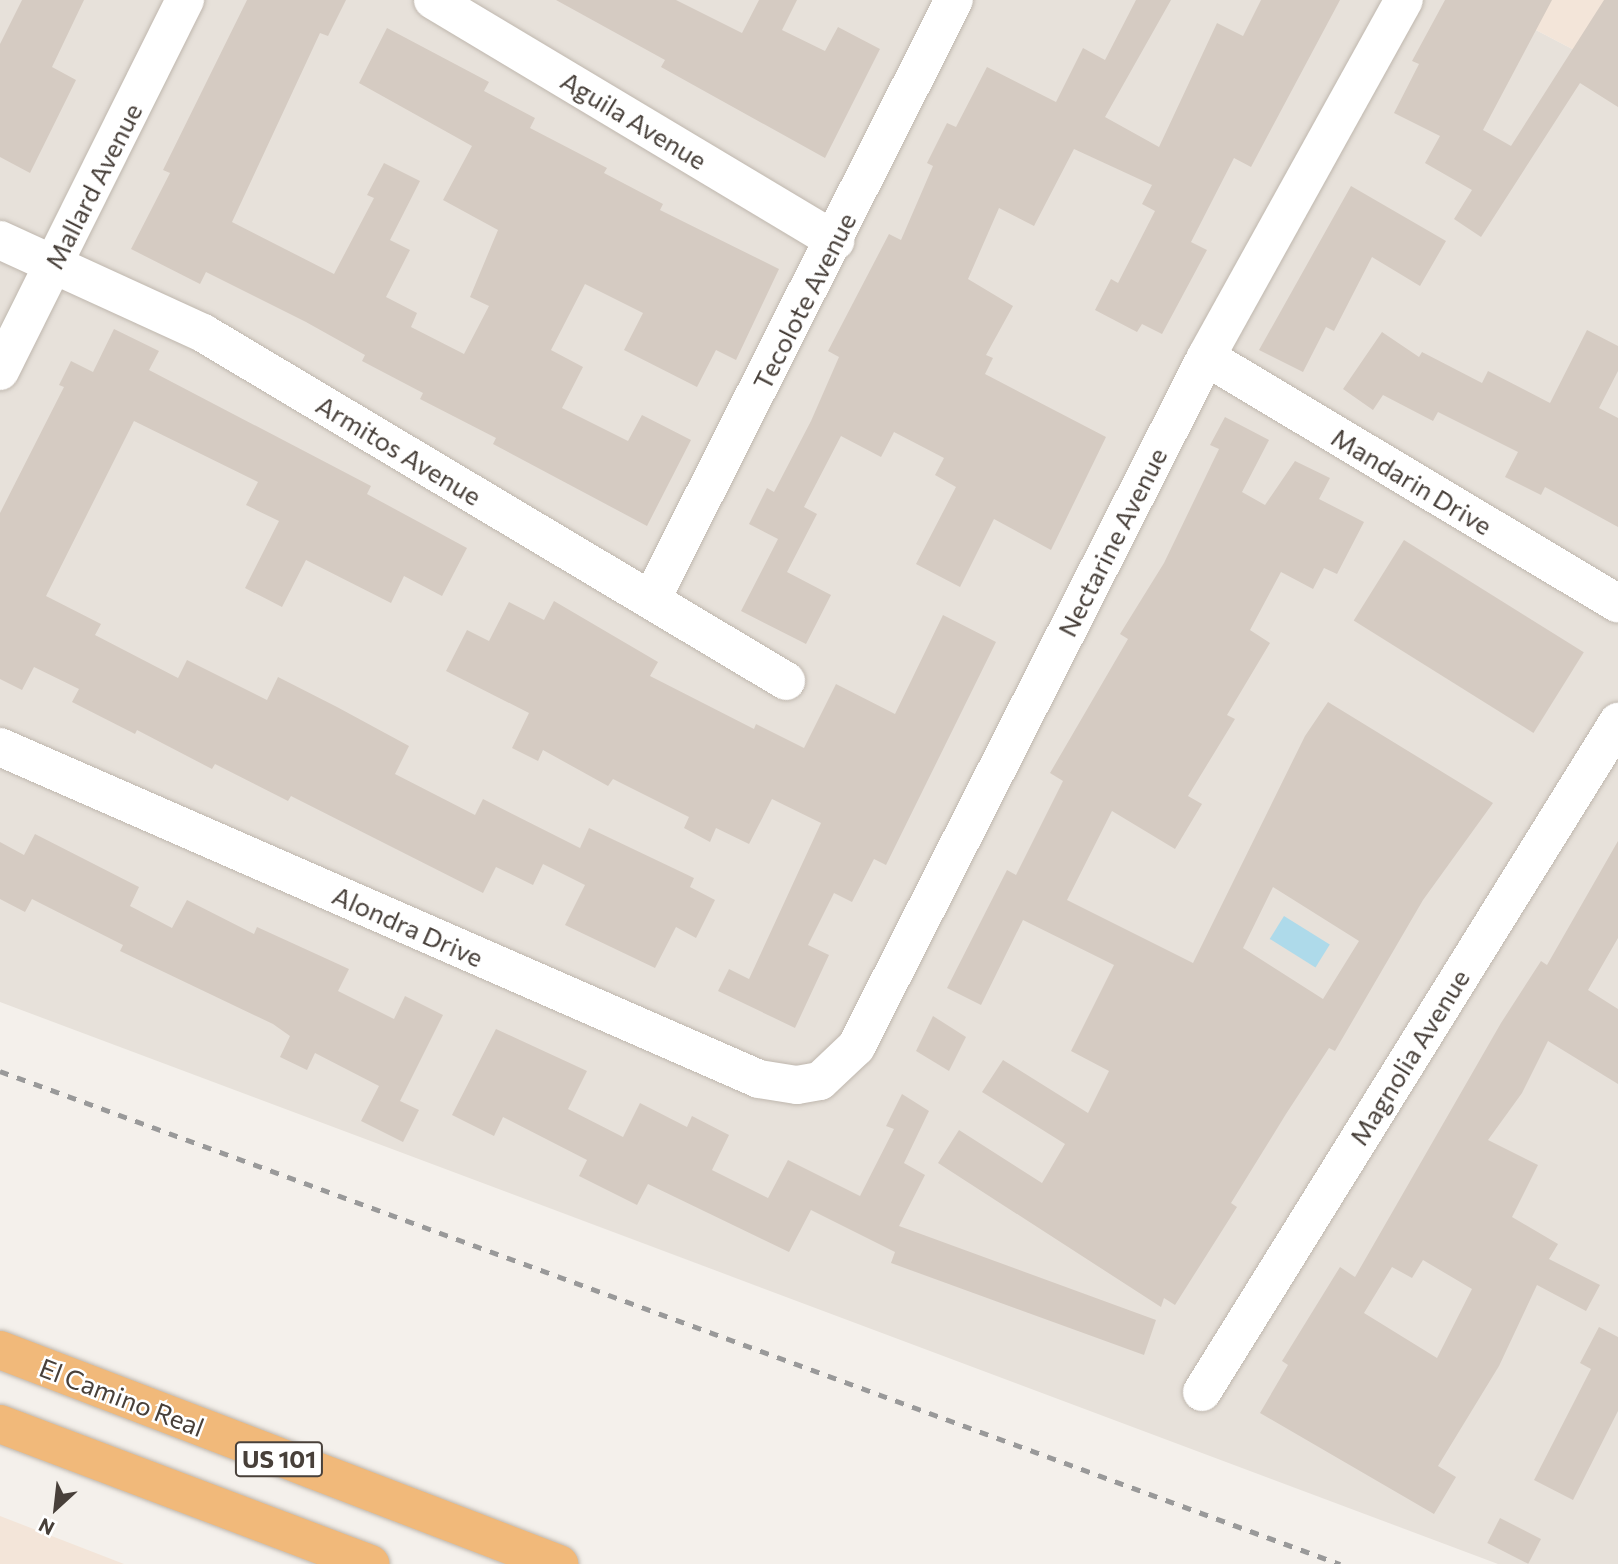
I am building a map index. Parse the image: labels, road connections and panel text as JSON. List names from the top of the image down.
{
  "streets": {
    "highway": ["El Camino Real", "US 101"],
    "street": [
      "Aguila Avenue",
      "Mallard Avenue",
      "Tecolote Avenue",
      "Armitos Avenue",
      "Mandarin Drive",
      "Nectarine Avenue",
      "Alondra Drive",
      "Magnolia Avenue"
    ]
  },
  "crossings": [
    ["Aguila Avenue", "Tecolote Avenue"],
    ["Mallard Avenue", "Armitos Avenue"],
    ["Tecolote Avenue", "Armitos Avenue"],
    ["Mandarin Drive", "Nectarine Avenue"],
    ["Nectarine Avenue", "Alondra Drive"]
  ],
  "north": "bottom left"
}
